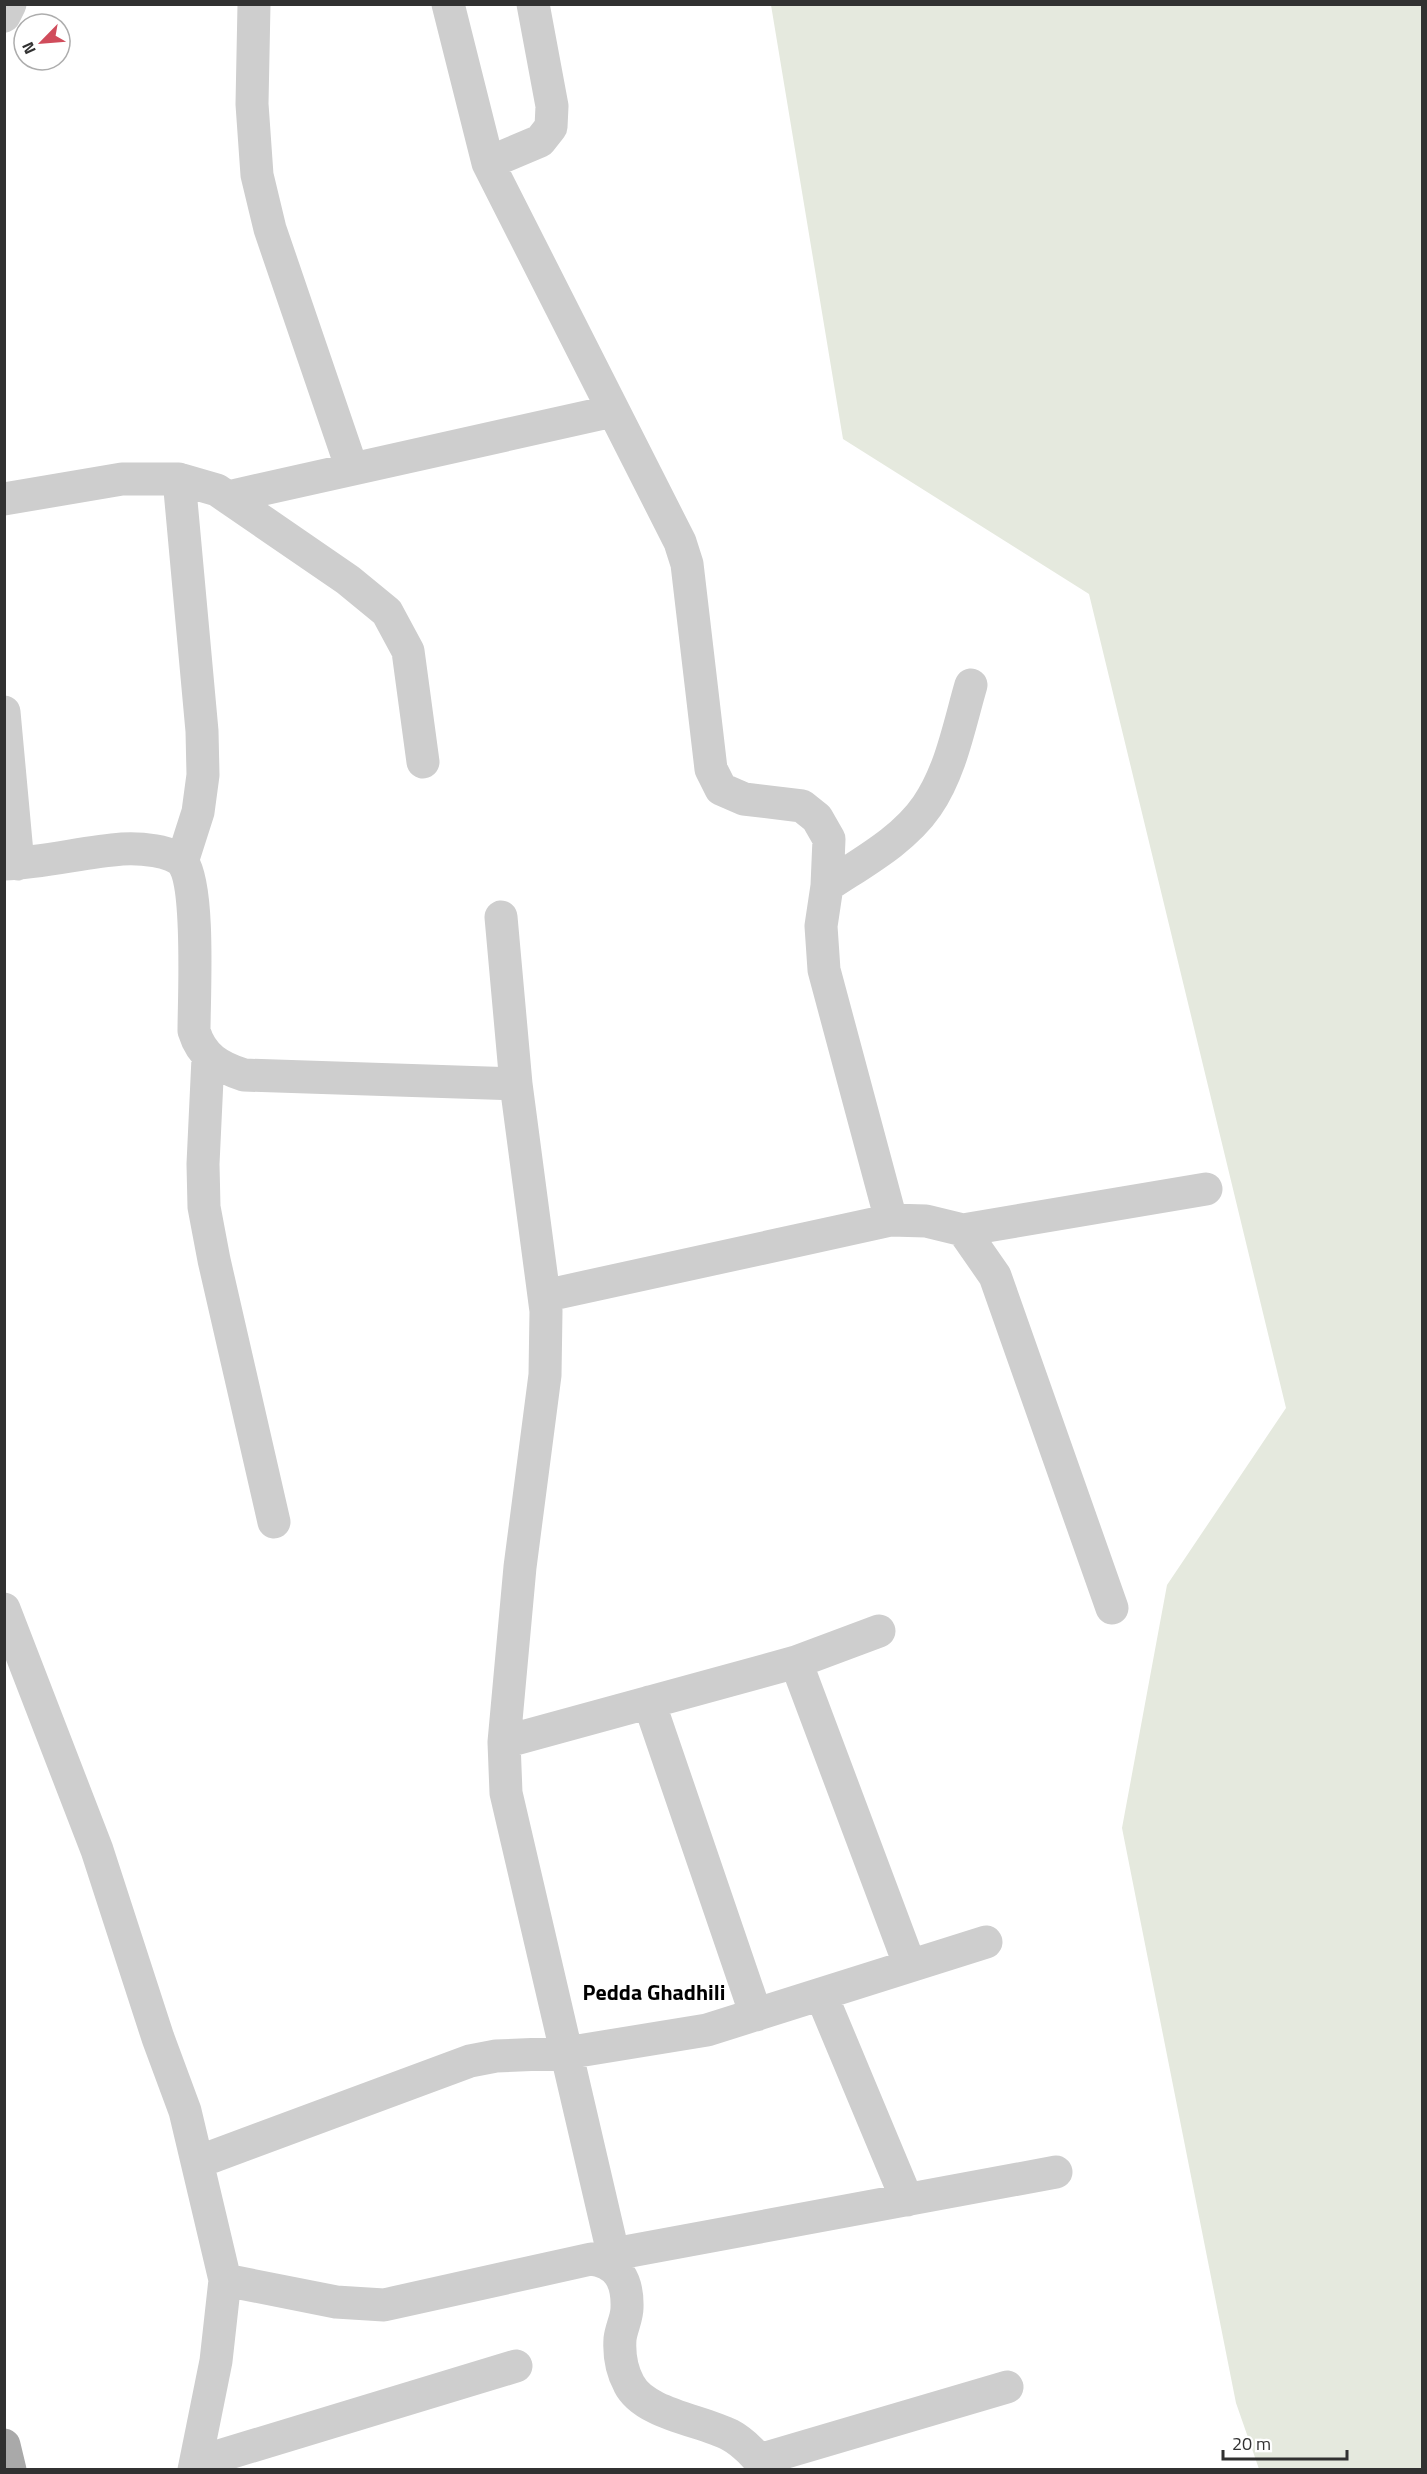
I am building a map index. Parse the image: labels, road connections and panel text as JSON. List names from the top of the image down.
{
  "districts": ["Pedda Ghadhili"],
  "scale_bar": "20 m",
  "north": "bottom left"
}
